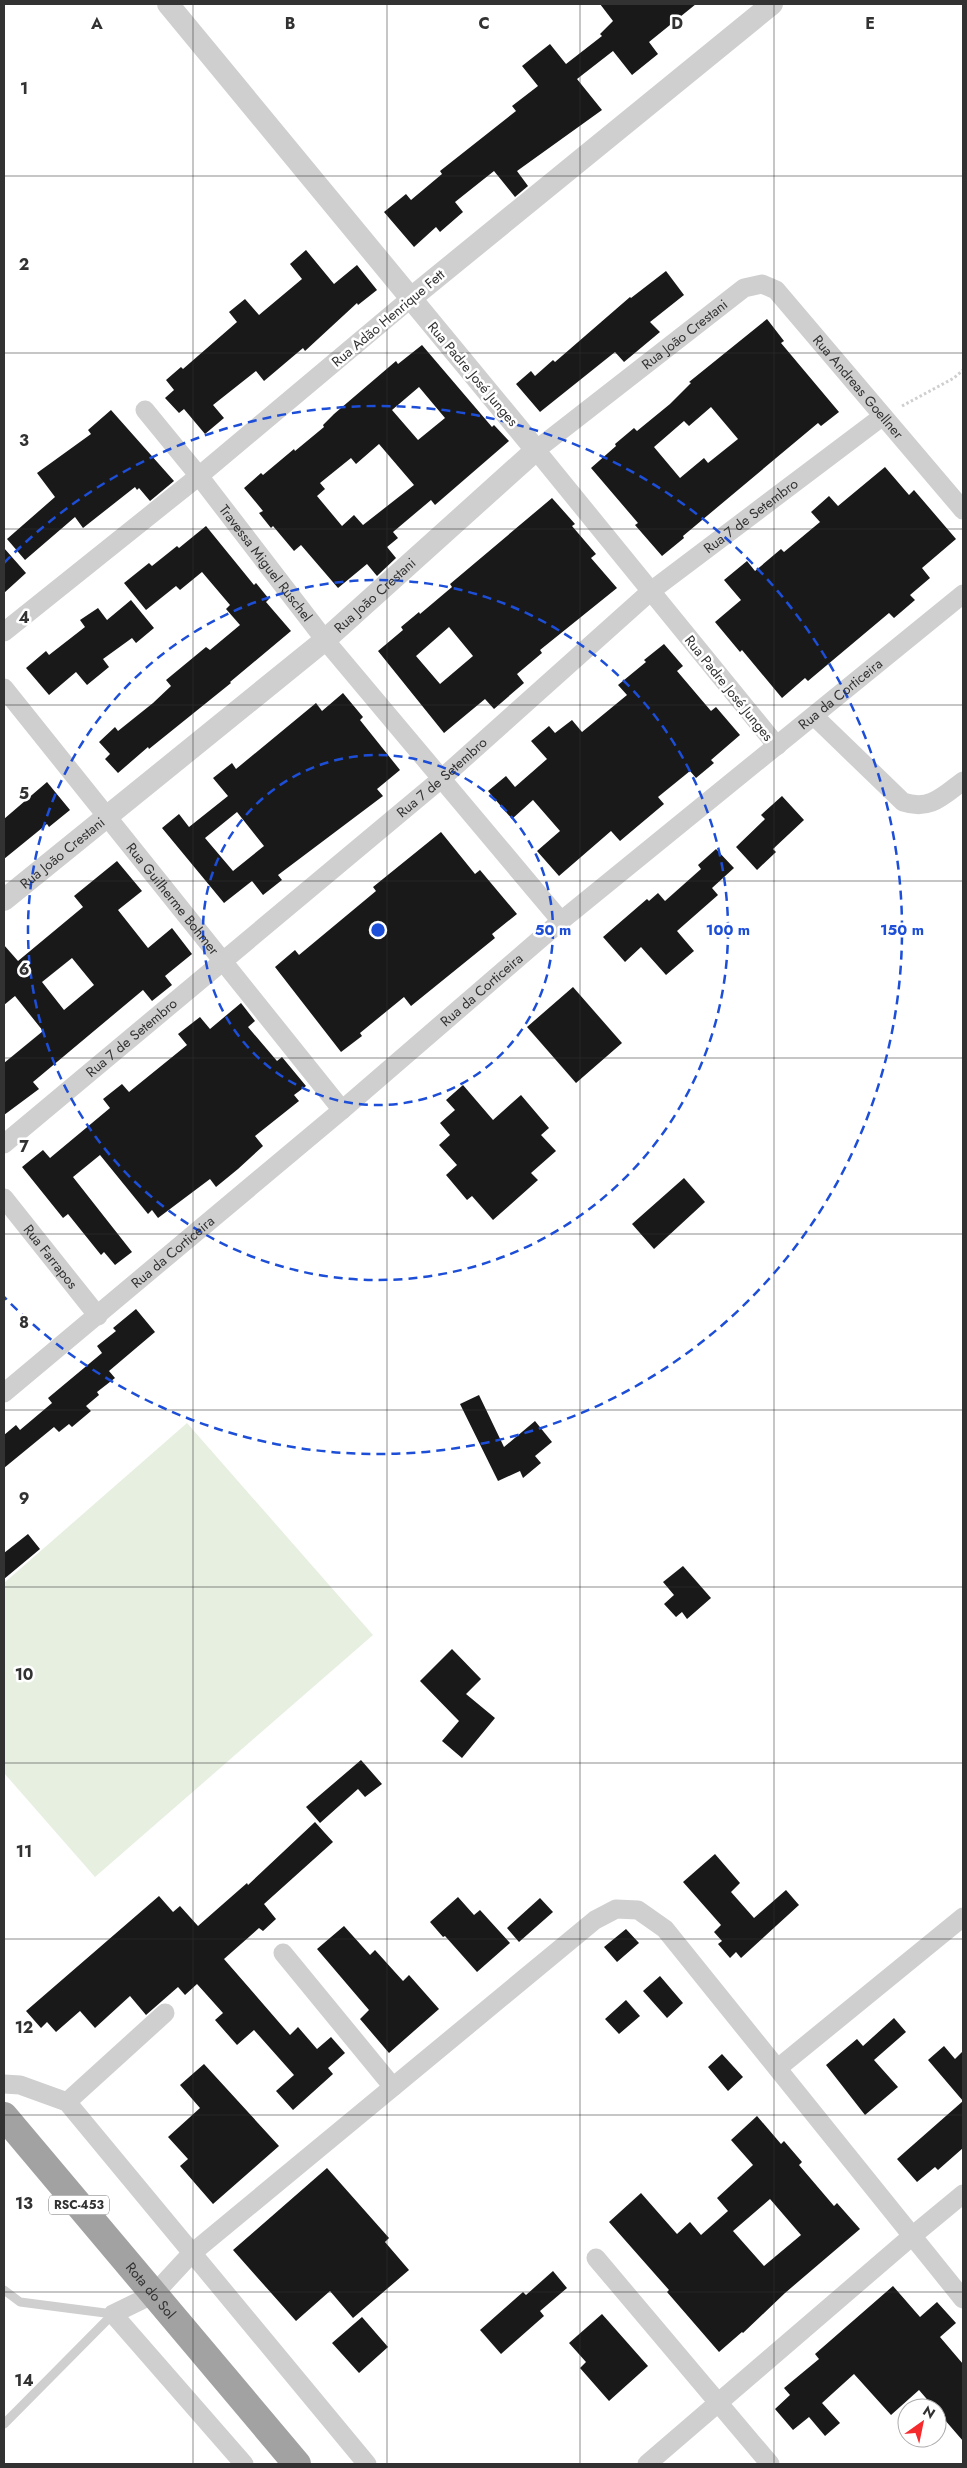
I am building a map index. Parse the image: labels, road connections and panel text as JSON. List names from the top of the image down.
{
  "streets": {
    "highway": ["RSC-453", "Rota do Sol"],
    "street": [
      "Rua Adão Henrique Fett",
      "Rua João Crestani",
      "Rua Padre José Junges",
      "Rua Andreas Goellner",
      "Rua 7 de Setembro",
      "Travessa Miguel Ruschel",
      "Rua da Corticeira",
      "Rua Guilherme Bohmer",
      "Rua Farrapos"
    ]
  },
  "crossings": [
    ["Rua Adão Henrique Fett", "Rua Padre José Junges"],
    ["Rua Adão Henrique Fett", "Travessa Miguel Ruschel"],
    ["Rua João Crestani", "Rua Padre José Junges"],
    ["Rua João Crestani", "Rua Andreas Goellner"],
    ["Rua João Crestani", "Travessa Miguel Ruschel"],
    ["Rua João Crestani", "Rua Guilherme Bohmer"],
    ["Rua Padre José Junges", "Rua 7 de Setembro"],
    ["Rua Padre José Junges", "Rua da Corticeira"],
    ["Rua Andreas Goellner", "Rua 7 de Setembro"],
    ["Rua 7 de Setembro", "Travessa Miguel Ruschel"],
    ["Rua 7 de Setembro", "Rua Guilherme Bohmer"],
    ["Travessa Miguel Ruschel", "Rua da Corticeira"],
    ["Rua da Corticeira", "Rua Guilherme Bohmer"],
    ["Rua da Corticeira", "Rua Farrapos"]
  ],
  "north": "top right",
  "grid": {
    "columns": [
      "A",
      "B",
      "C",
      "D",
      "E"
    ],
    "rows": [
      "1",
      "2",
      "3",
      "4",
      "5",
      "6",
      "7",
      "8",
      "9",
      "10",
      "11",
      "12",
      "13",
      "14"
    ]
  },
  "rings": ["50 m", "100 m", "150 m"]
}
